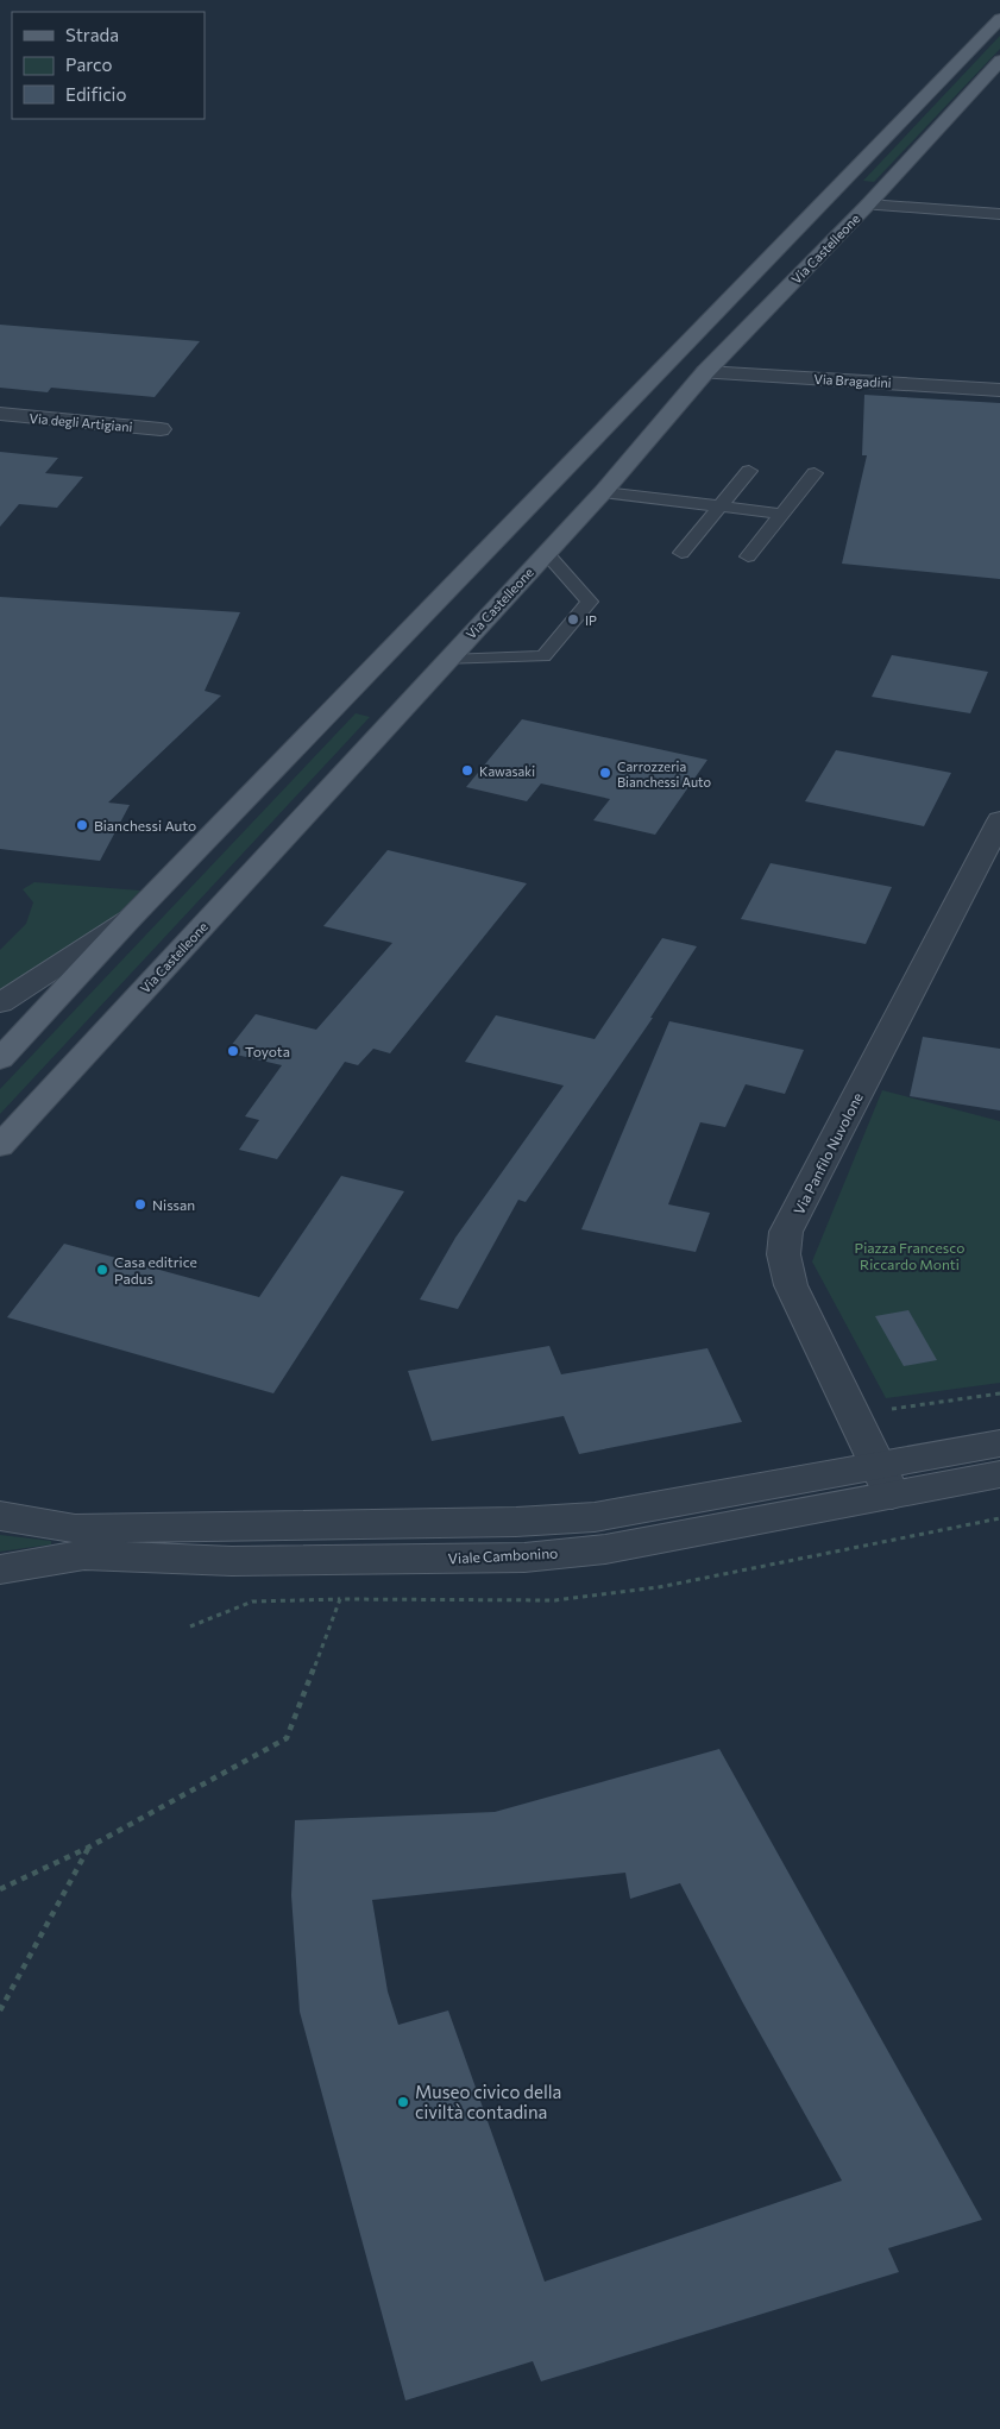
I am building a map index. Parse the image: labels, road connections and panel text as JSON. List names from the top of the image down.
{
  "streets": {
    "main road": ["Via Castelleone"],
    "street": [
      "Via Bragadini",
      "Via degli Artigiani",
      "Via Panfilo Nuvolone",
      "Viale Cambonino"
    ]
  },
  "crossings": [
    ["Via Castelleone", "Via Bragadini"],
    ["Via Panfilo Nuvolone", "Viale Cambonino"]
  ],
  "parks": ["Piazza Francesco Riccardo Monti"],
  "places": [
    "IP",
    "Kawasaki",
    "Carrozzeria Bianchessi Auto",
    "Bianchessi Auto",
    "Toyota",
    "Nissan",
    "Casa editrice Padus",
    "Museo civico della civiltà contadina"
  ],
  "legend": ["Strada", "Parco", "Edificio"]
}
